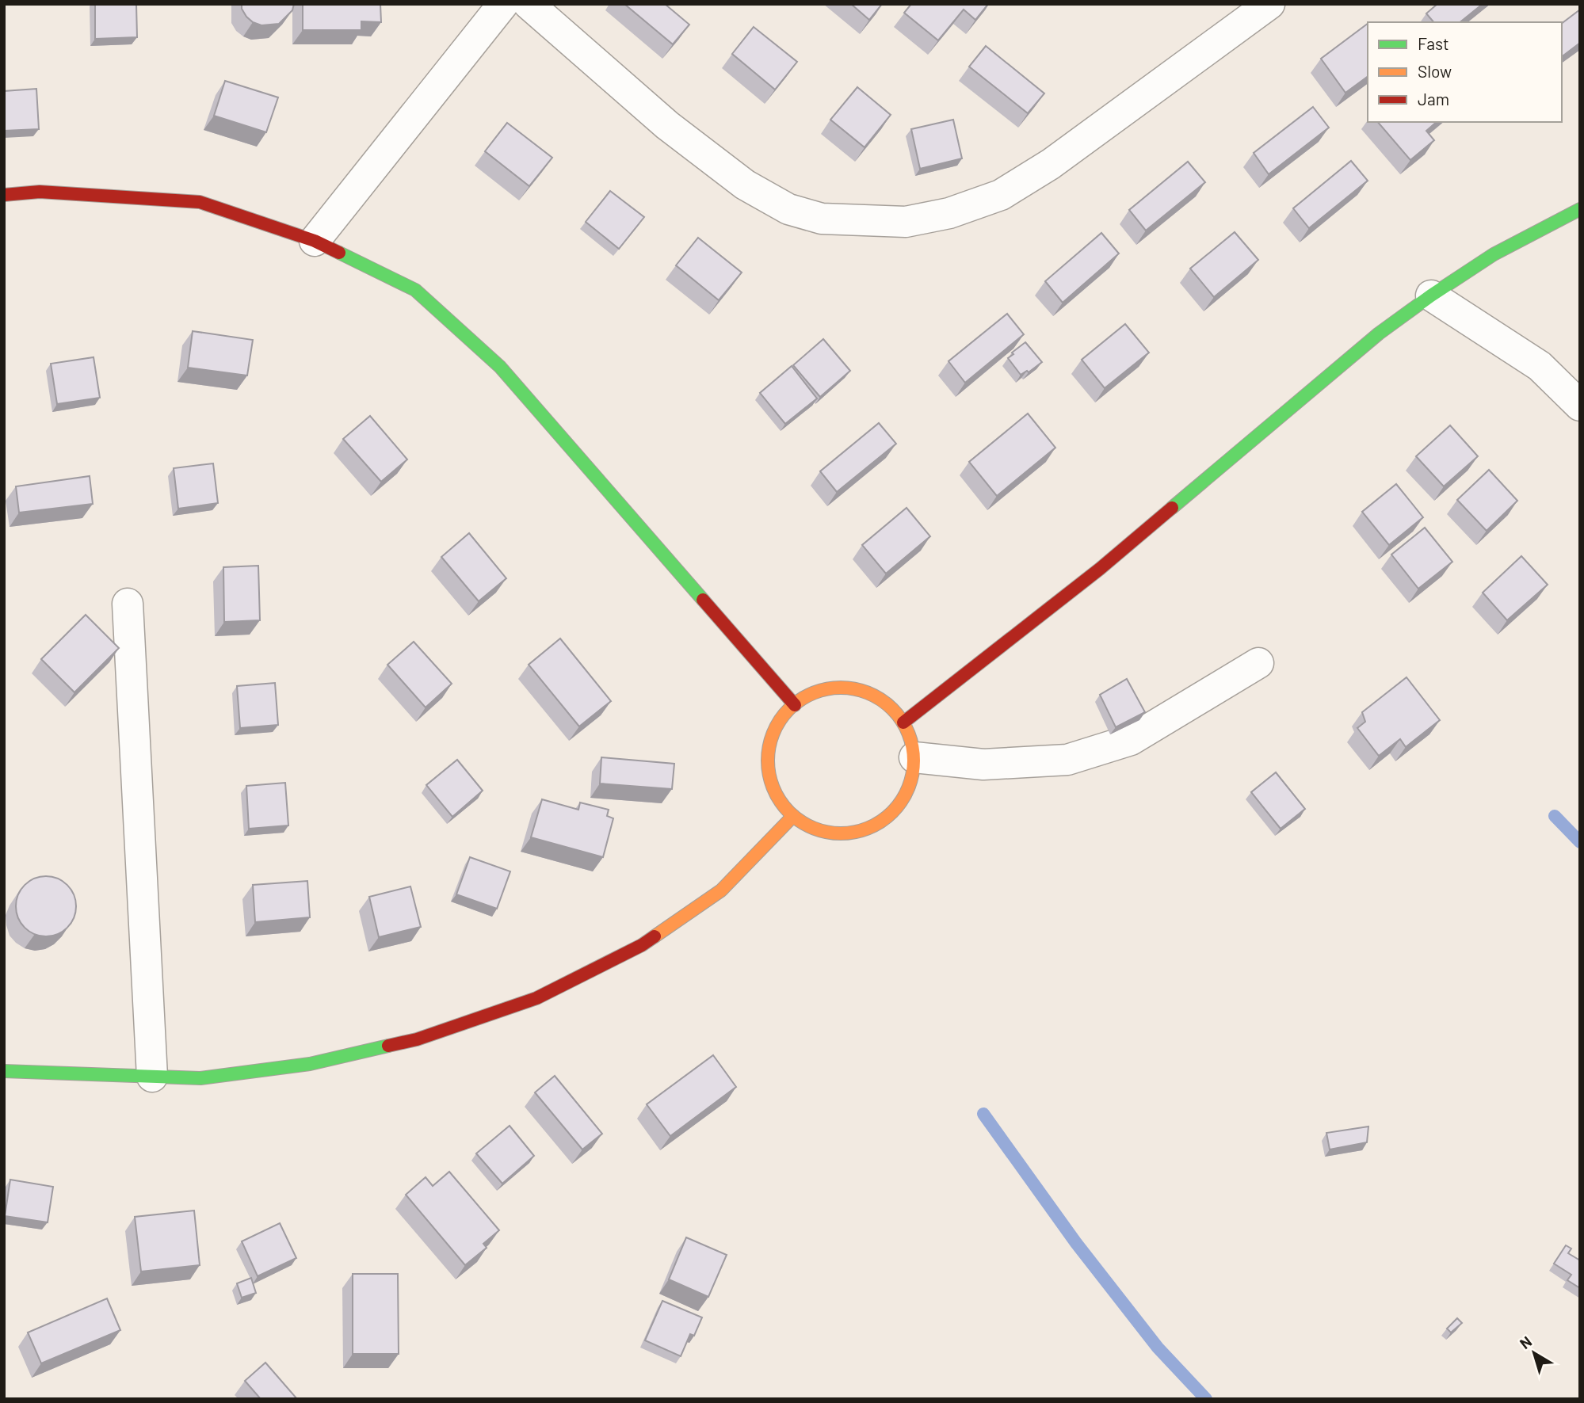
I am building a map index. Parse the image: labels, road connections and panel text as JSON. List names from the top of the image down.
{
  "legend": ["Fast", "Slow", "Jam"],
  "north": "top left"
}
